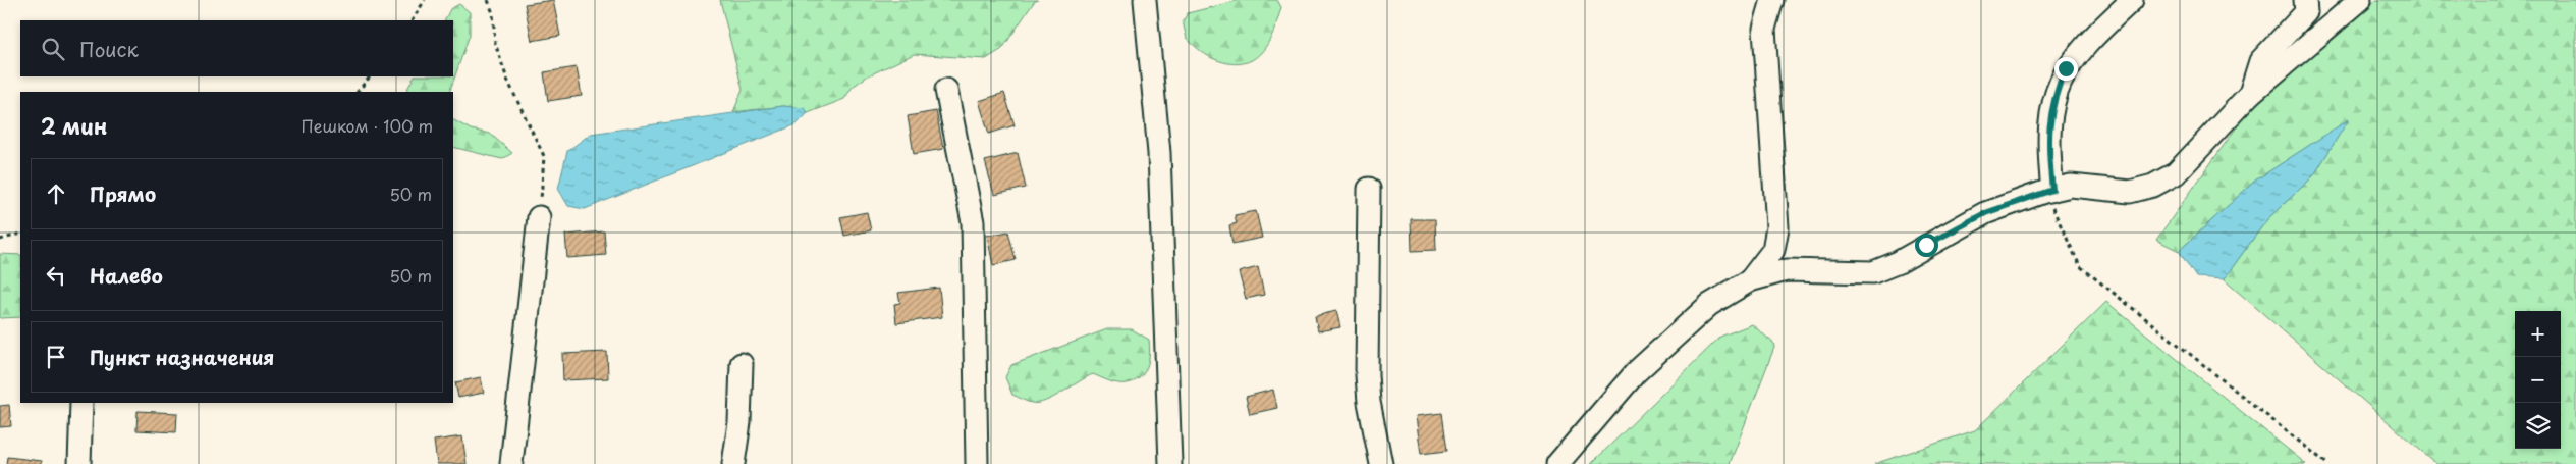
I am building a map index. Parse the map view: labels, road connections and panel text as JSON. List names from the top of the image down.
{
  "page": {
    "search": "Поиск",
    "heading": ["2 мин", "Пешком · 100 m"],
    "list": [
      ["Прямо", "50 m"],
      ["Налево", "50 m"],
      "Пункт назначения"
    ],
    "map_buttons": ["+", "−"]
  }
}
